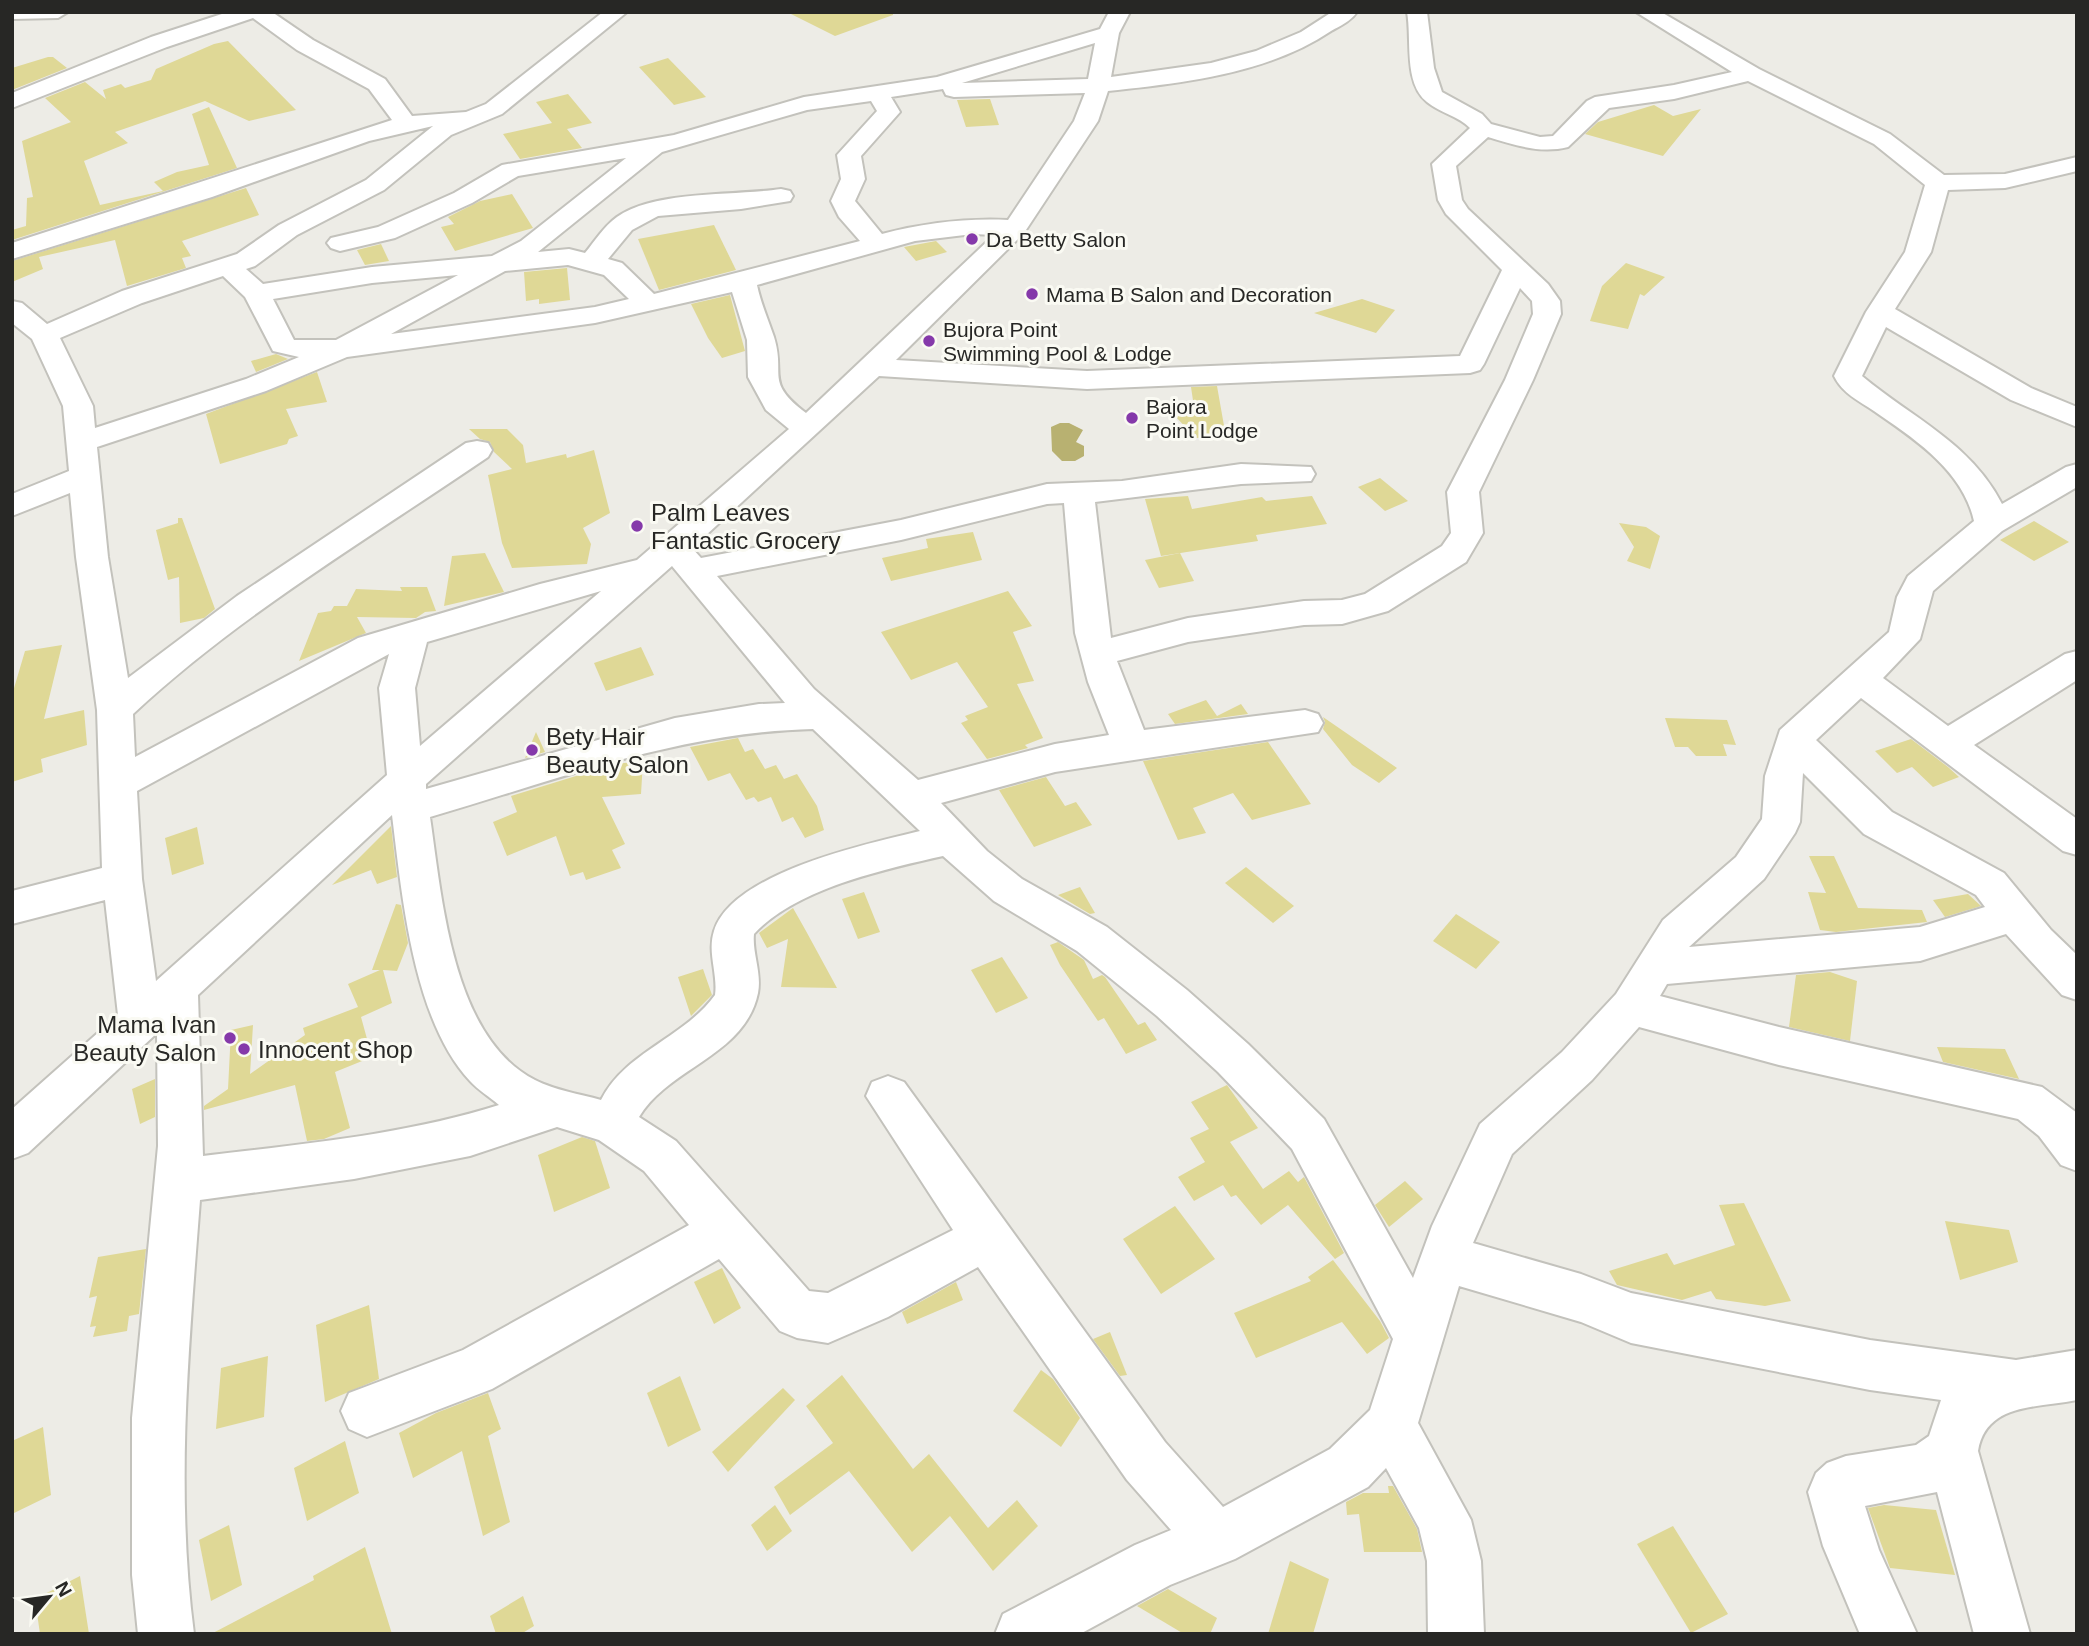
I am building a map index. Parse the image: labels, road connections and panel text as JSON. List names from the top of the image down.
{
  "places": [
    "Da Betty Salon",
    "Mama B Salon and Decoration",
    "Bujora Point Swimming Pool & Lodge",
    "Bajora Point Lodge",
    "Palm Leaves Fantastic Grocery",
    "Bety Hair Beauty Salon",
    "Mama Ivan Beauty Salon",
    "Innocent Shop"
  ],
  "north": "top right"
}
